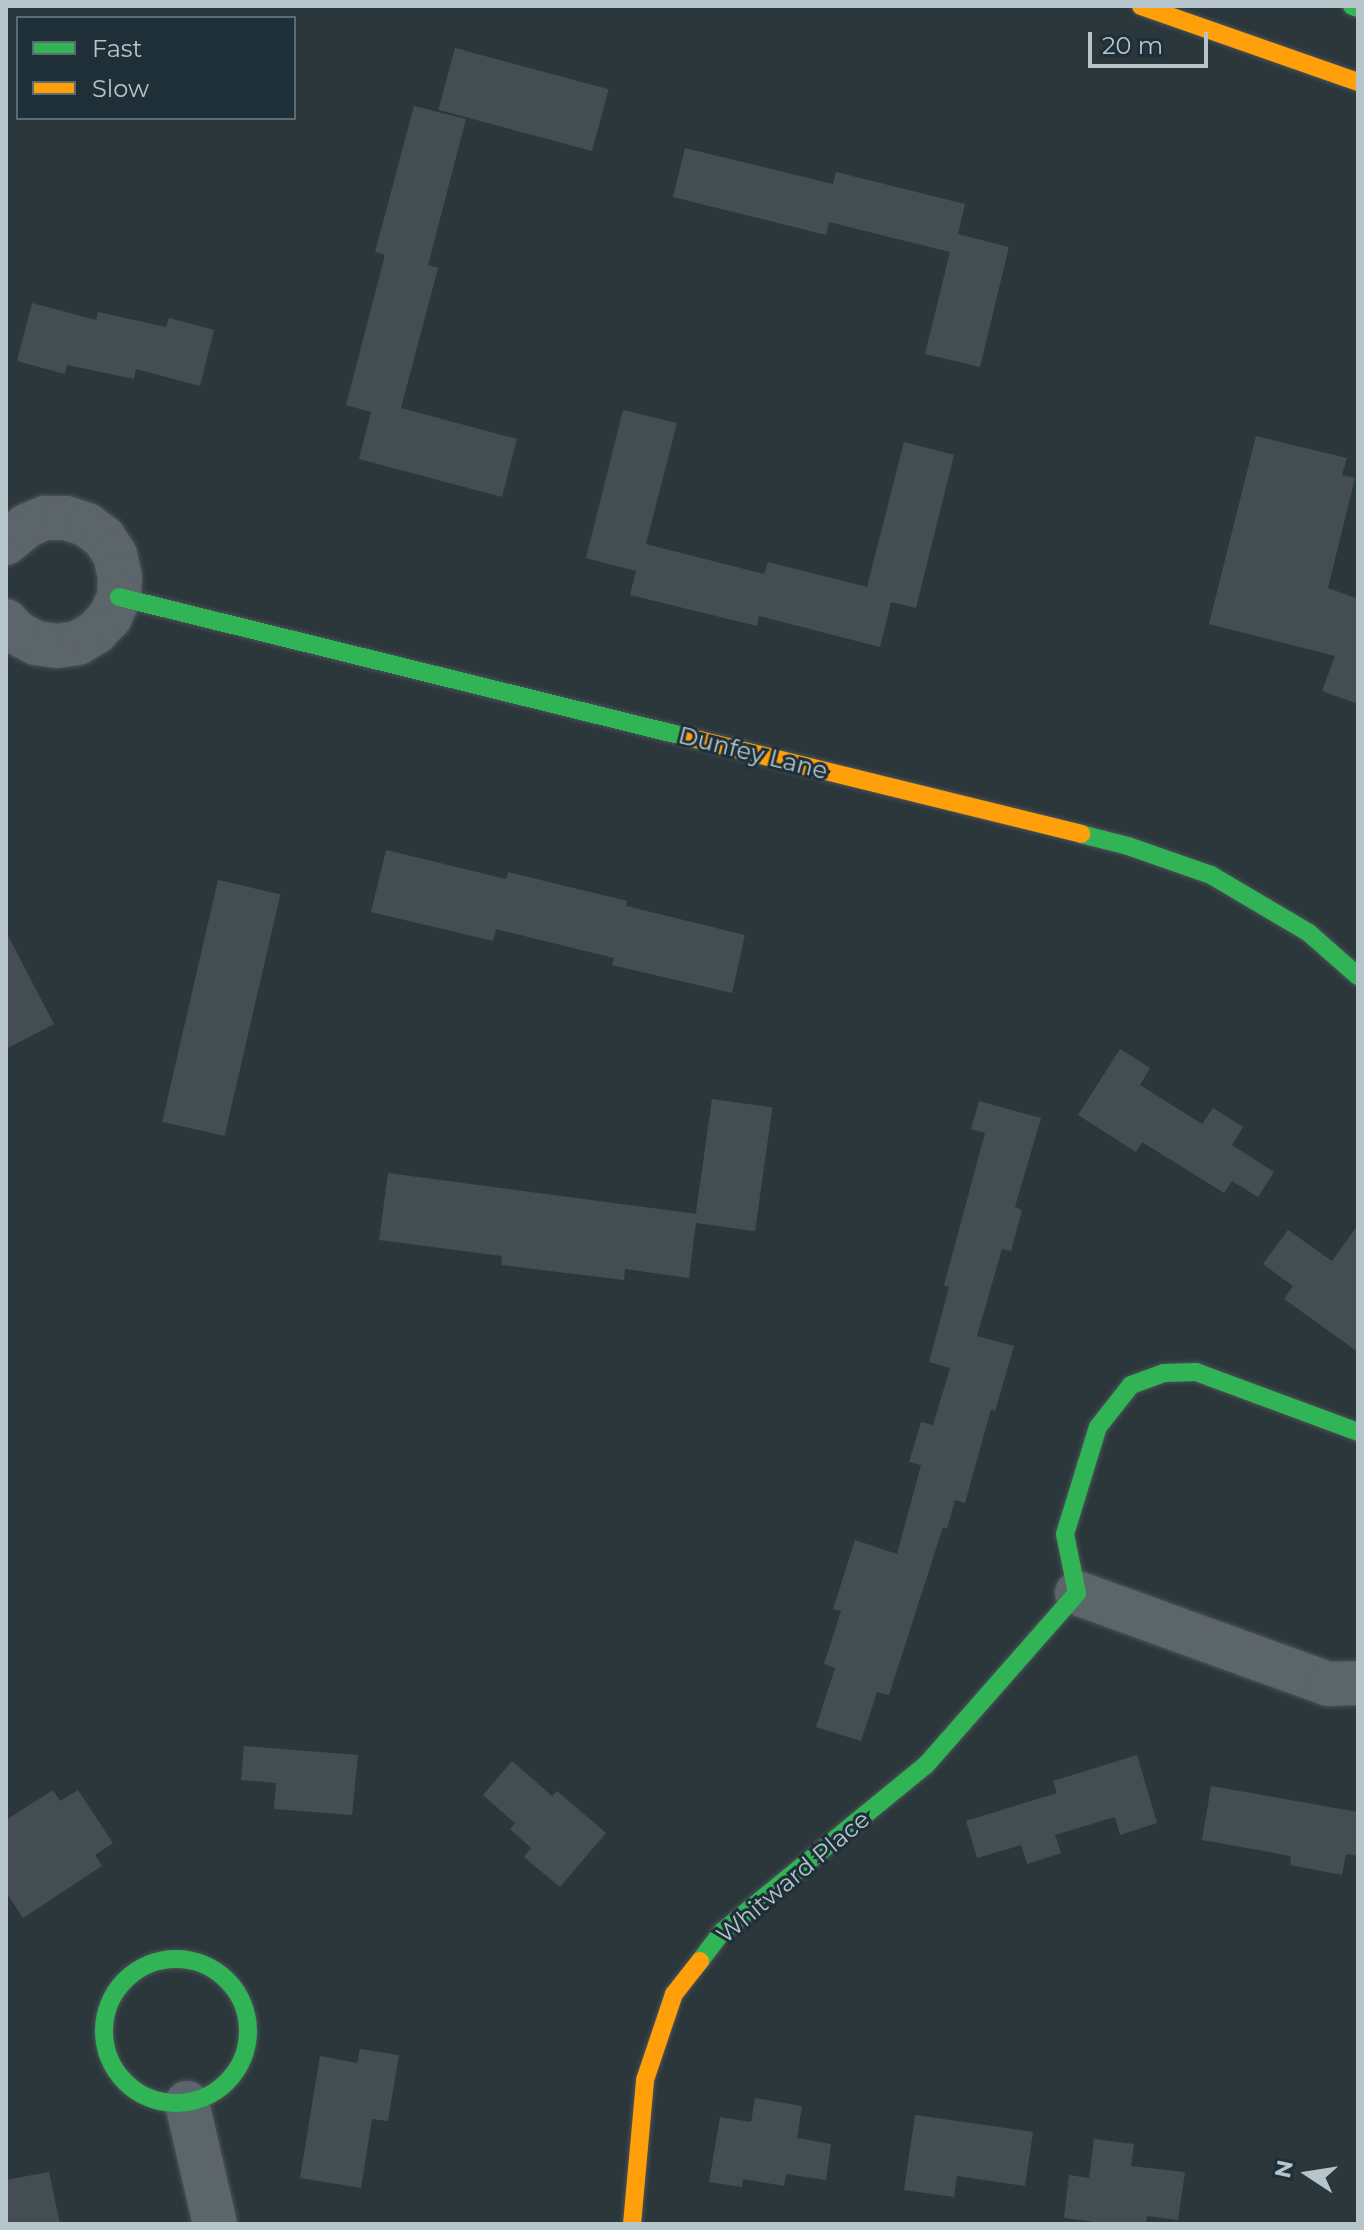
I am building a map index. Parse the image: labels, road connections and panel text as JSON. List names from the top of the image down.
{
  "streets": {
    "main road": ["Dunfey Lane", "Whitward Place"]
  },
  "legend": ["Fast", "Slow"],
  "scale_bar": "20 m",
  "north": "left"
}
